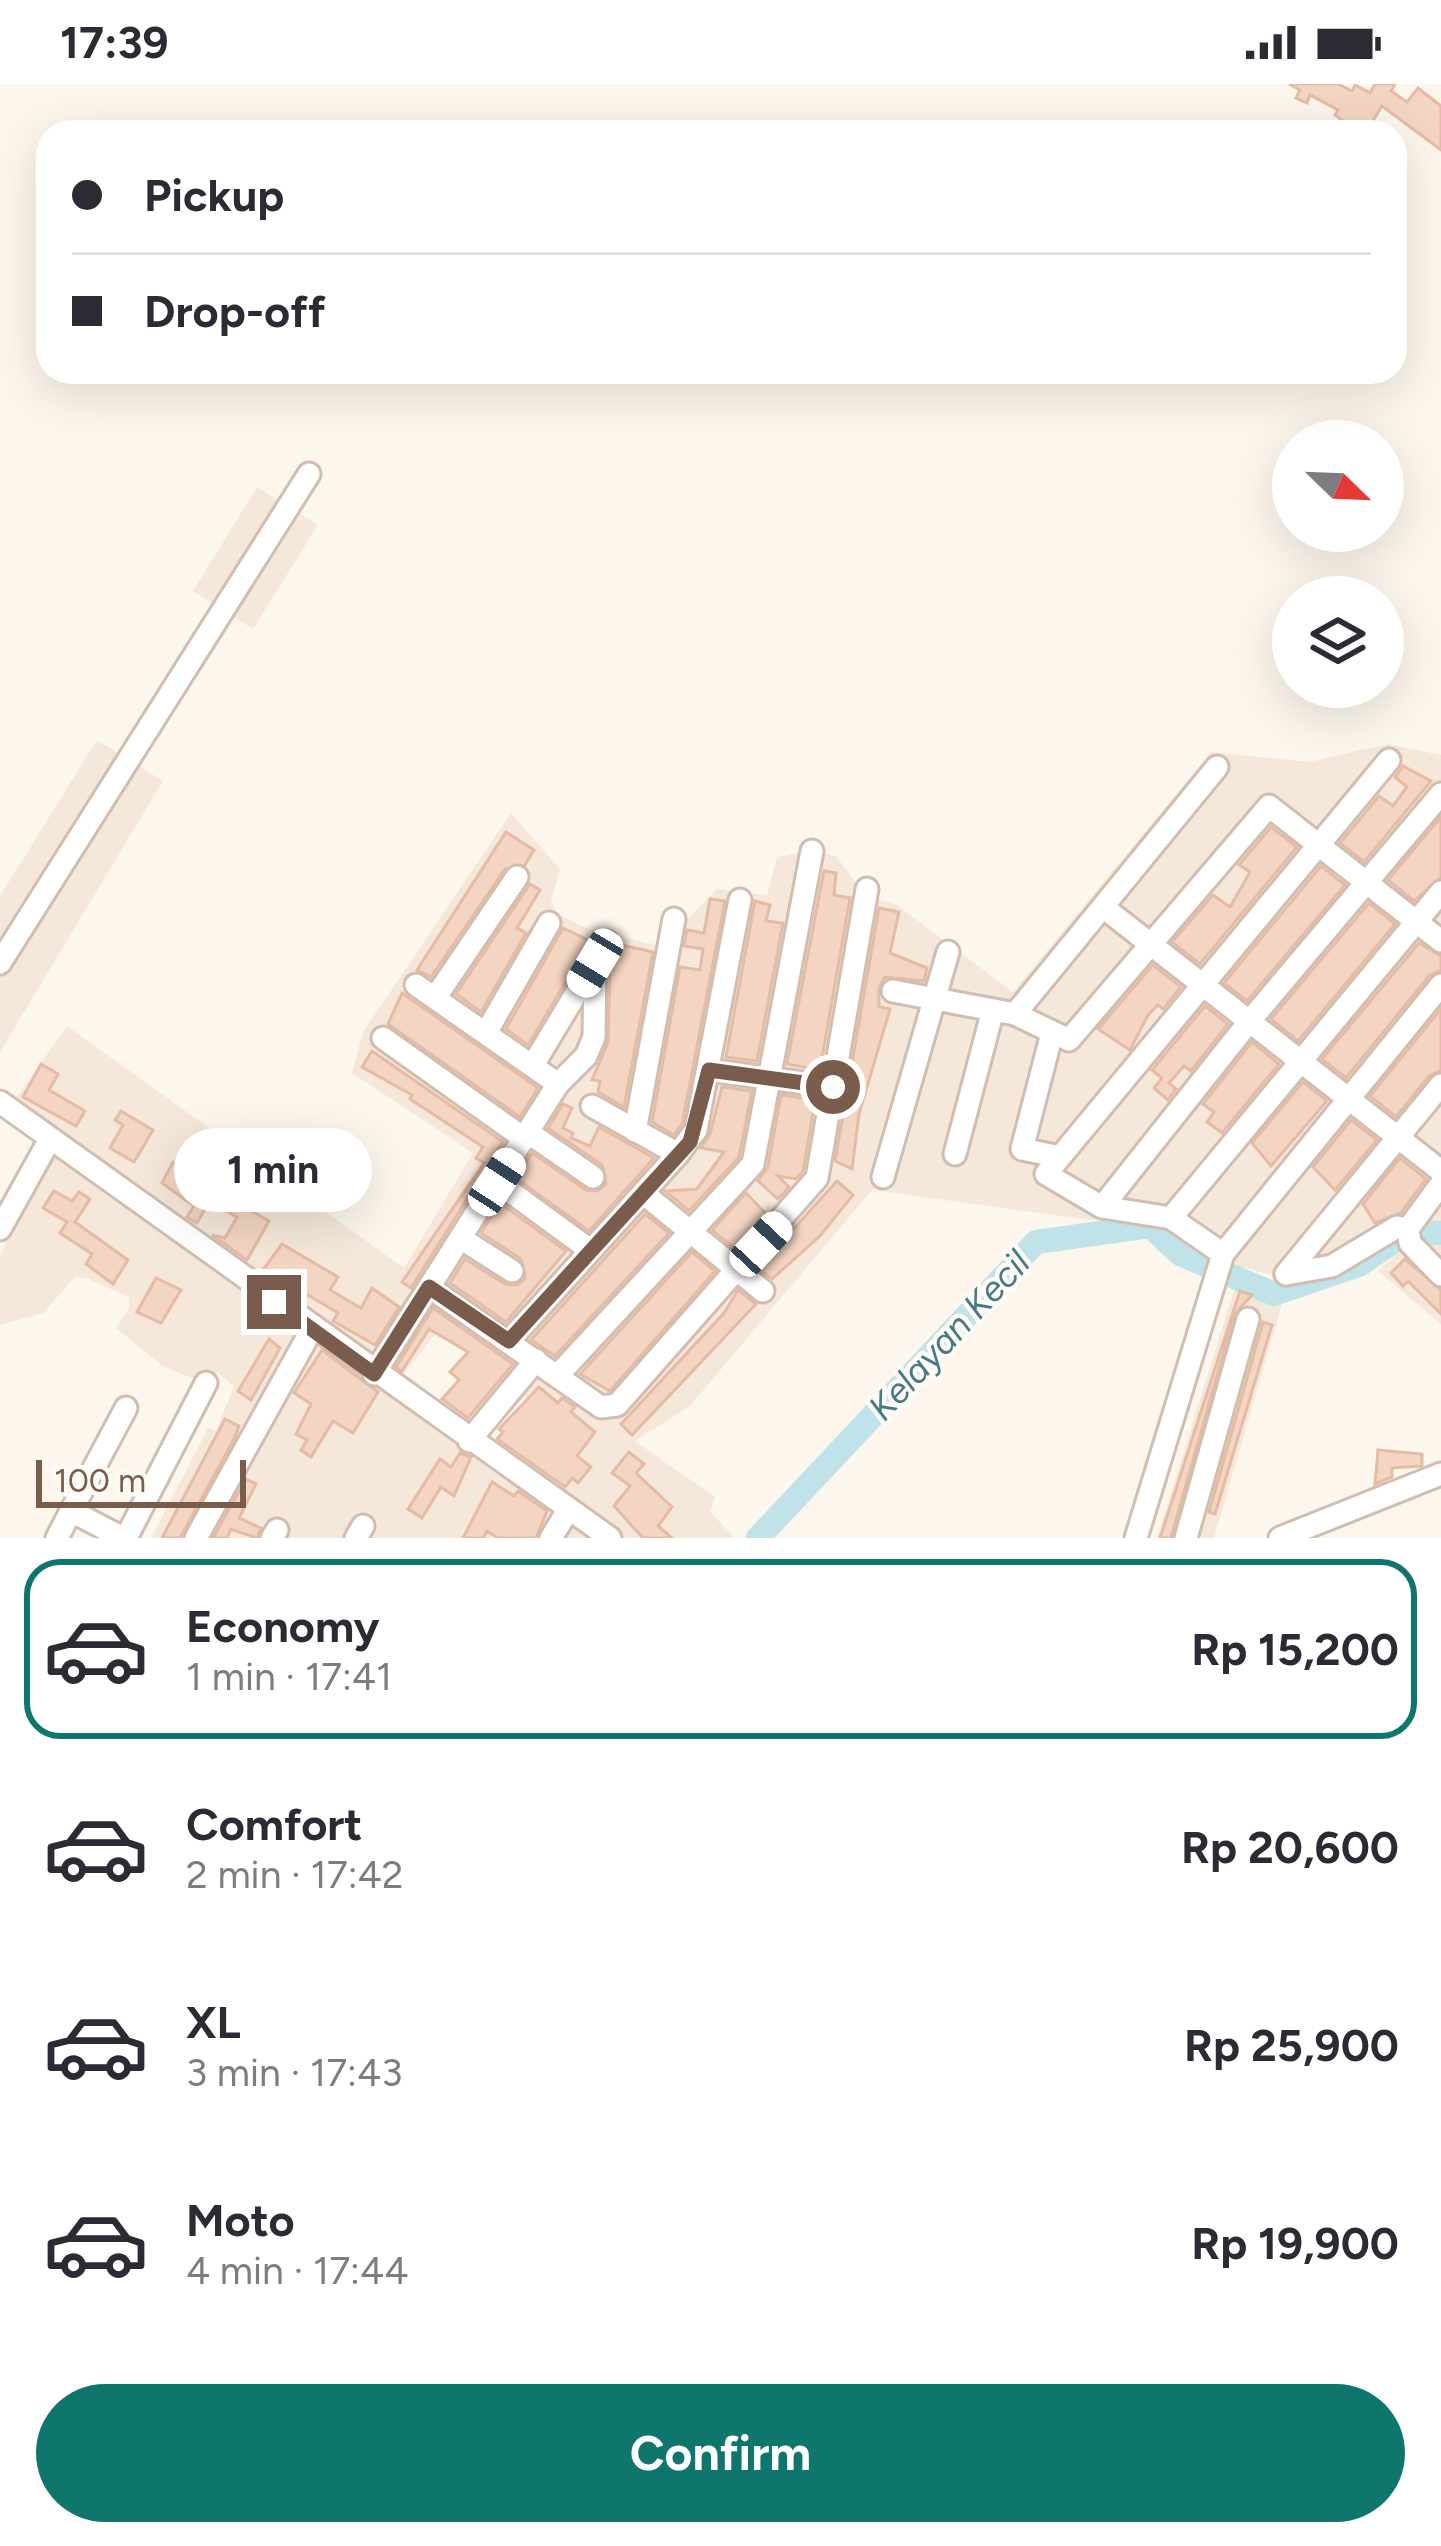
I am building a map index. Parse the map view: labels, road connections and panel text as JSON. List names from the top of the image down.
{
  "water": ["Kelayan Kecil"],
  "scale_bar": "100 m",
  "north": "bottom right",
  "page": {
    "status": "17:39",
    "banner": ["Pickup", "Drop-off"],
    "bubble": "1 min",
    "scale": "100 m",
    "list": [
      {
        "name": "Economy",
        "note": "1 min · 17:41",
        "value": "Rp 15,200"
      },
      {
        "name": "Comfort",
        "note": "2 min · 17:42",
        "value": "Rp 20,600"
      },
      {
        "name": "XL",
        "note": "3 min · 17:43",
        "value": "Rp 25,900"
      },
      {
        "name": "Moto",
        "note": "4 min · 17:44",
        "value": "Rp 19,900"
      }
    ],
    "buttons": "Confirm"
  }
}
